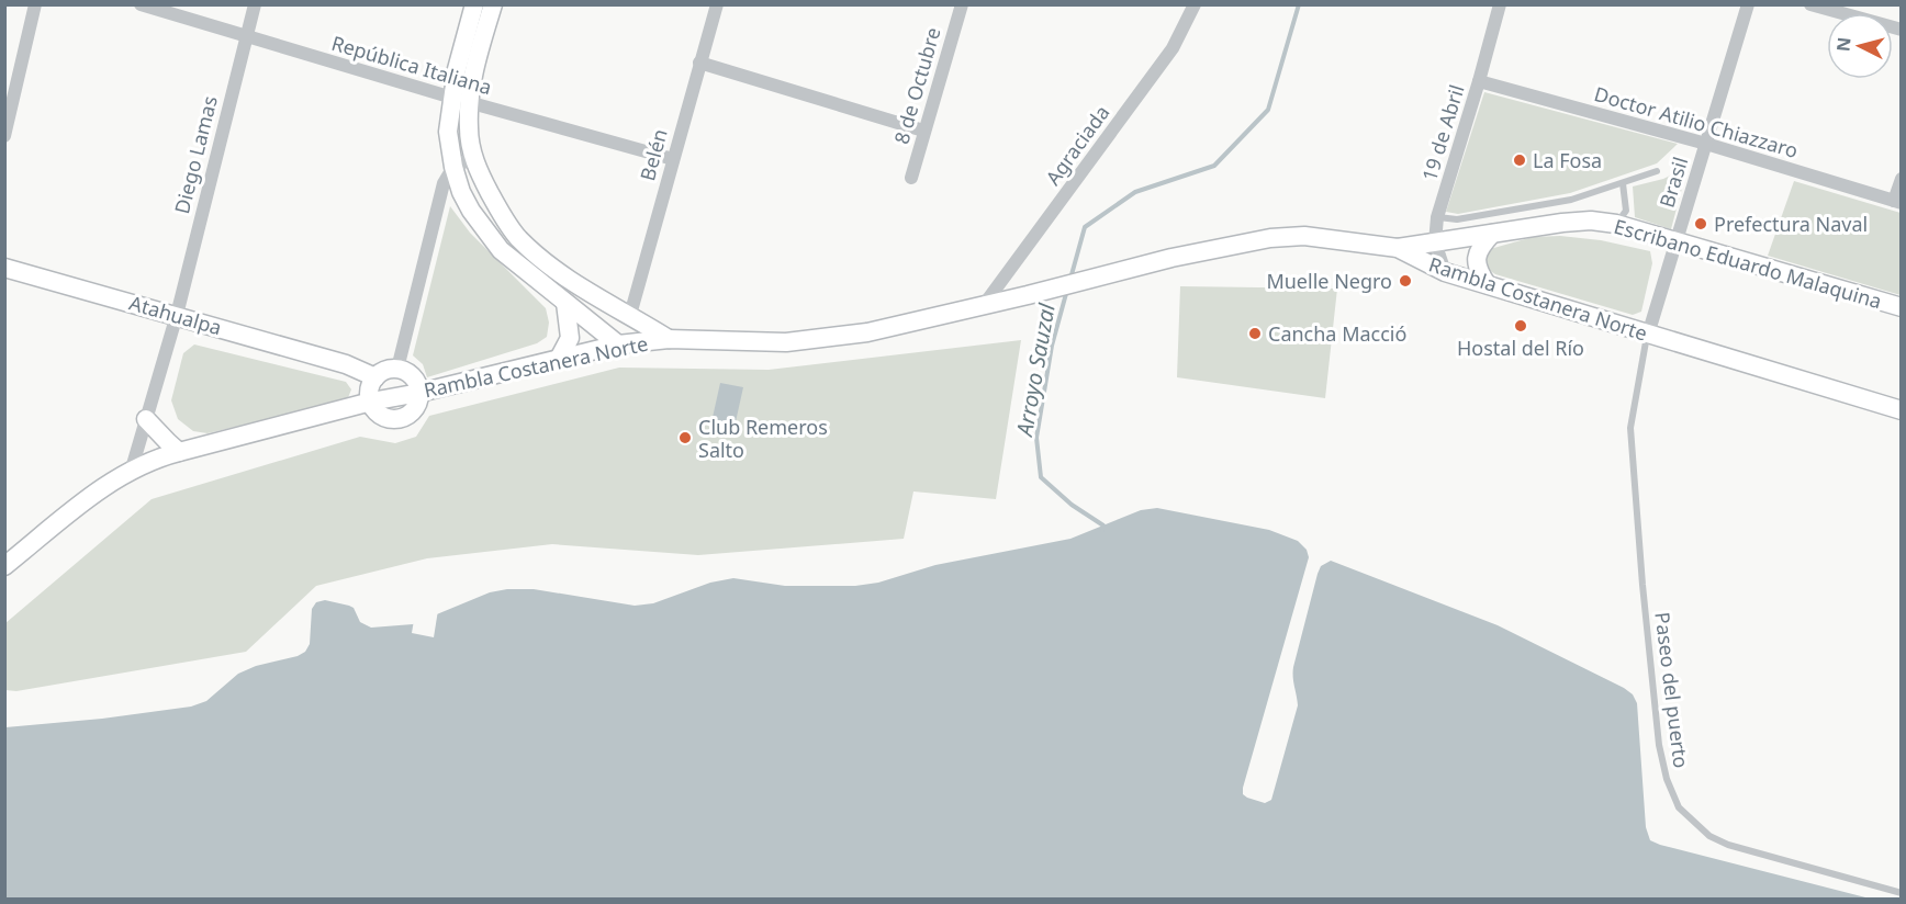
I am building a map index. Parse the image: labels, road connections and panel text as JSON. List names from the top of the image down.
{
  "streets": {
    "street": [
      "República Italiana",
      "8 de Octubre",
      "Doctor Atilio Chiazzaro",
      "19 de Abril",
      "Agraciada",
      "Diego Lamas",
      "Belén",
      "Brasil",
      "Escribano Eduardo Malaquina",
      "Rambla Costanera Norte",
      "Atahualpa"
    ],
    "lane": ["Paseo del puerto"]
  },
  "crossings": [
    ["República Italiana", "Diego Lamas"],
    ["República Italiana", "Belén"],
    ["Doctor Atilio Chiazzaro", "19 de Abril"],
    ["Doctor Atilio Chiazzaro", "Brasil"],
    ["19 de Abril", "Escribano Eduardo Malaquina"],
    ["19 de Abril", "Rambla Costanera Norte"],
    ["Agraciada", "Rambla Costanera Norte"],
    ["Diego Lamas", "Atahualpa"],
    ["Brasil", "Escribano Eduardo Malaquina"],
    ["Brasil", "Rambla Costanera Norte"],
    ["Brasil", "Paseo del puerto"],
    ["Escribano Eduardo Malaquina", "Rambla Costanera Norte"],
    ["Rambla Costanera Norte", "Atahualpa"],
    ["Rambla Costanera Norte", "Paseo del puerto"]
  ],
  "water": ["Arroyo Sauzal"],
  "places": [
    "La Fosa",
    "Prefectura Naval",
    "Muelle Negro",
    "Hostal del Río",
    "Cancha Macció",
    "Club Remeros Salto"
  ],
  "north": "left"
}
